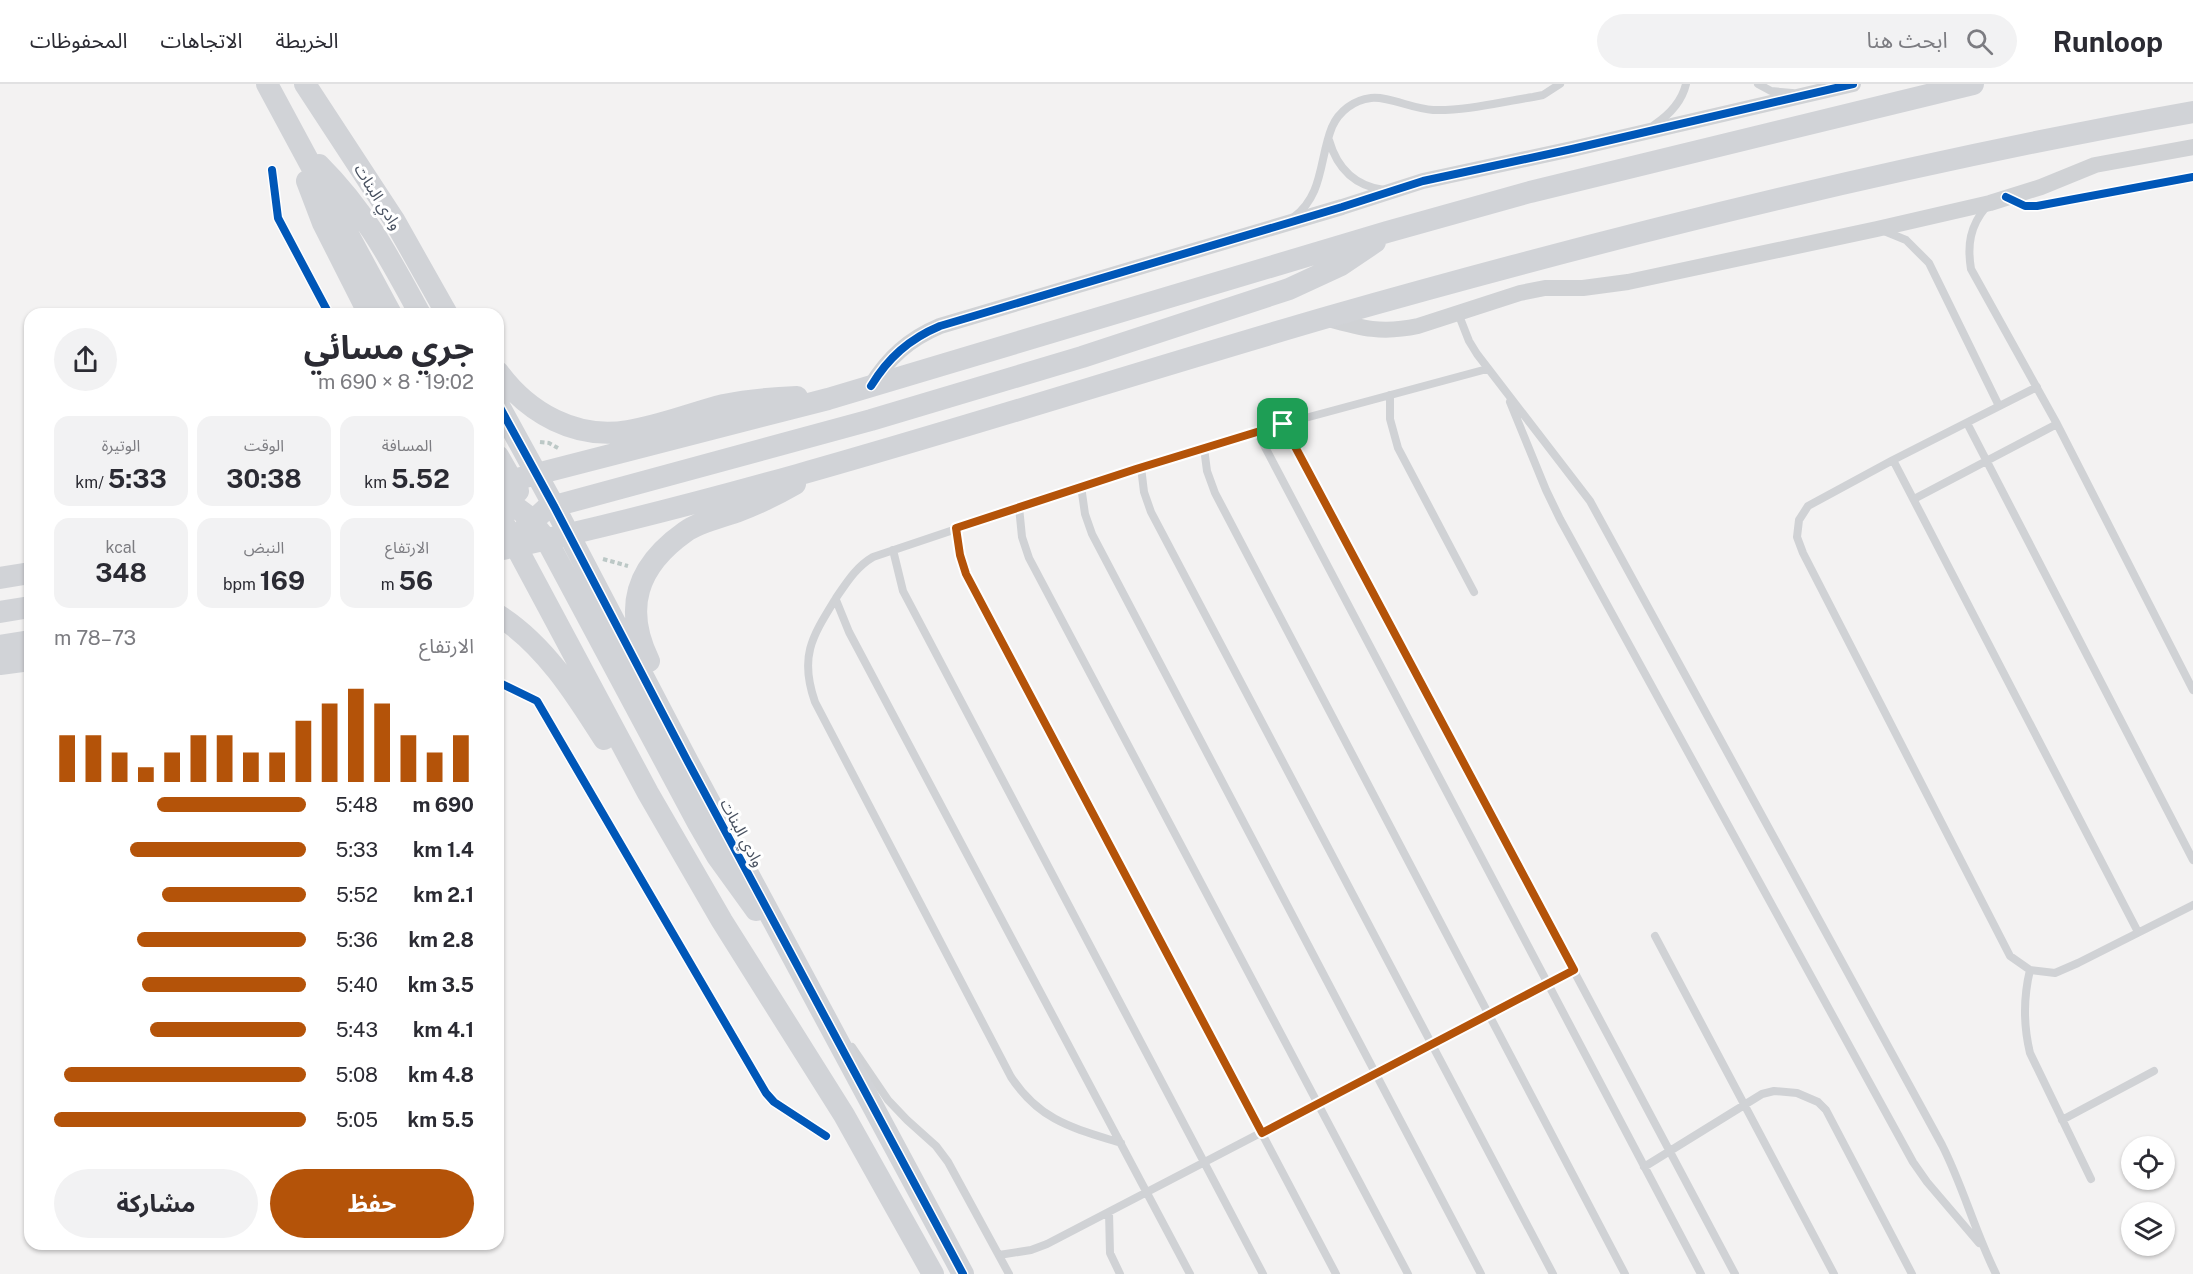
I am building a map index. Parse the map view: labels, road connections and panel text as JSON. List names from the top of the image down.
{
  "streets": {
    "main road": ["وادي البنات"]
  },
  "page": {
    "header": "Runloop",
    "search": "ابحث هنا",
    "nav": ["الخريطة", "الاتجاهات", "المحفوظات"],
    "heading": ["جري مسائي", "19:02 · 8 × 690 m"],
    "stats": [
      ["المسافة", "5.52 km"],
      ["الوقت", "30:38"],
      ["الوتيرة", "5:33 /km"],
      ["الارتفاع", "56 m"],
      ["النبض", "169 bpm"],
      ["kcal", "348"]
    ],
    "chart": ["الارتفاع", "73–78 m"],
    "list": [
      {
        "name": "690 m",
        "note": "5:48"
      },
      {
        "name": "1.4 km",
        "note": "5:33"
      },
      {
        "name": "2.1 km",
        "note": "5:52"
      },
      {
        "name": "2.8 km",
        "note": "5:36"
      },
      {
        "name": "3.5 km",
        "note": "5:40"
      },
      {
        "name": "4.1 km",
        "note": "5:43"
      },
      {
        "name": "4.8 km",
        "note": "5:08"
      },
      {
        "name": "5.5 km",
        "note": "5:05"
      }
    ],
    "buttons": ["حفظ", "مشاركة"]
  }
}
